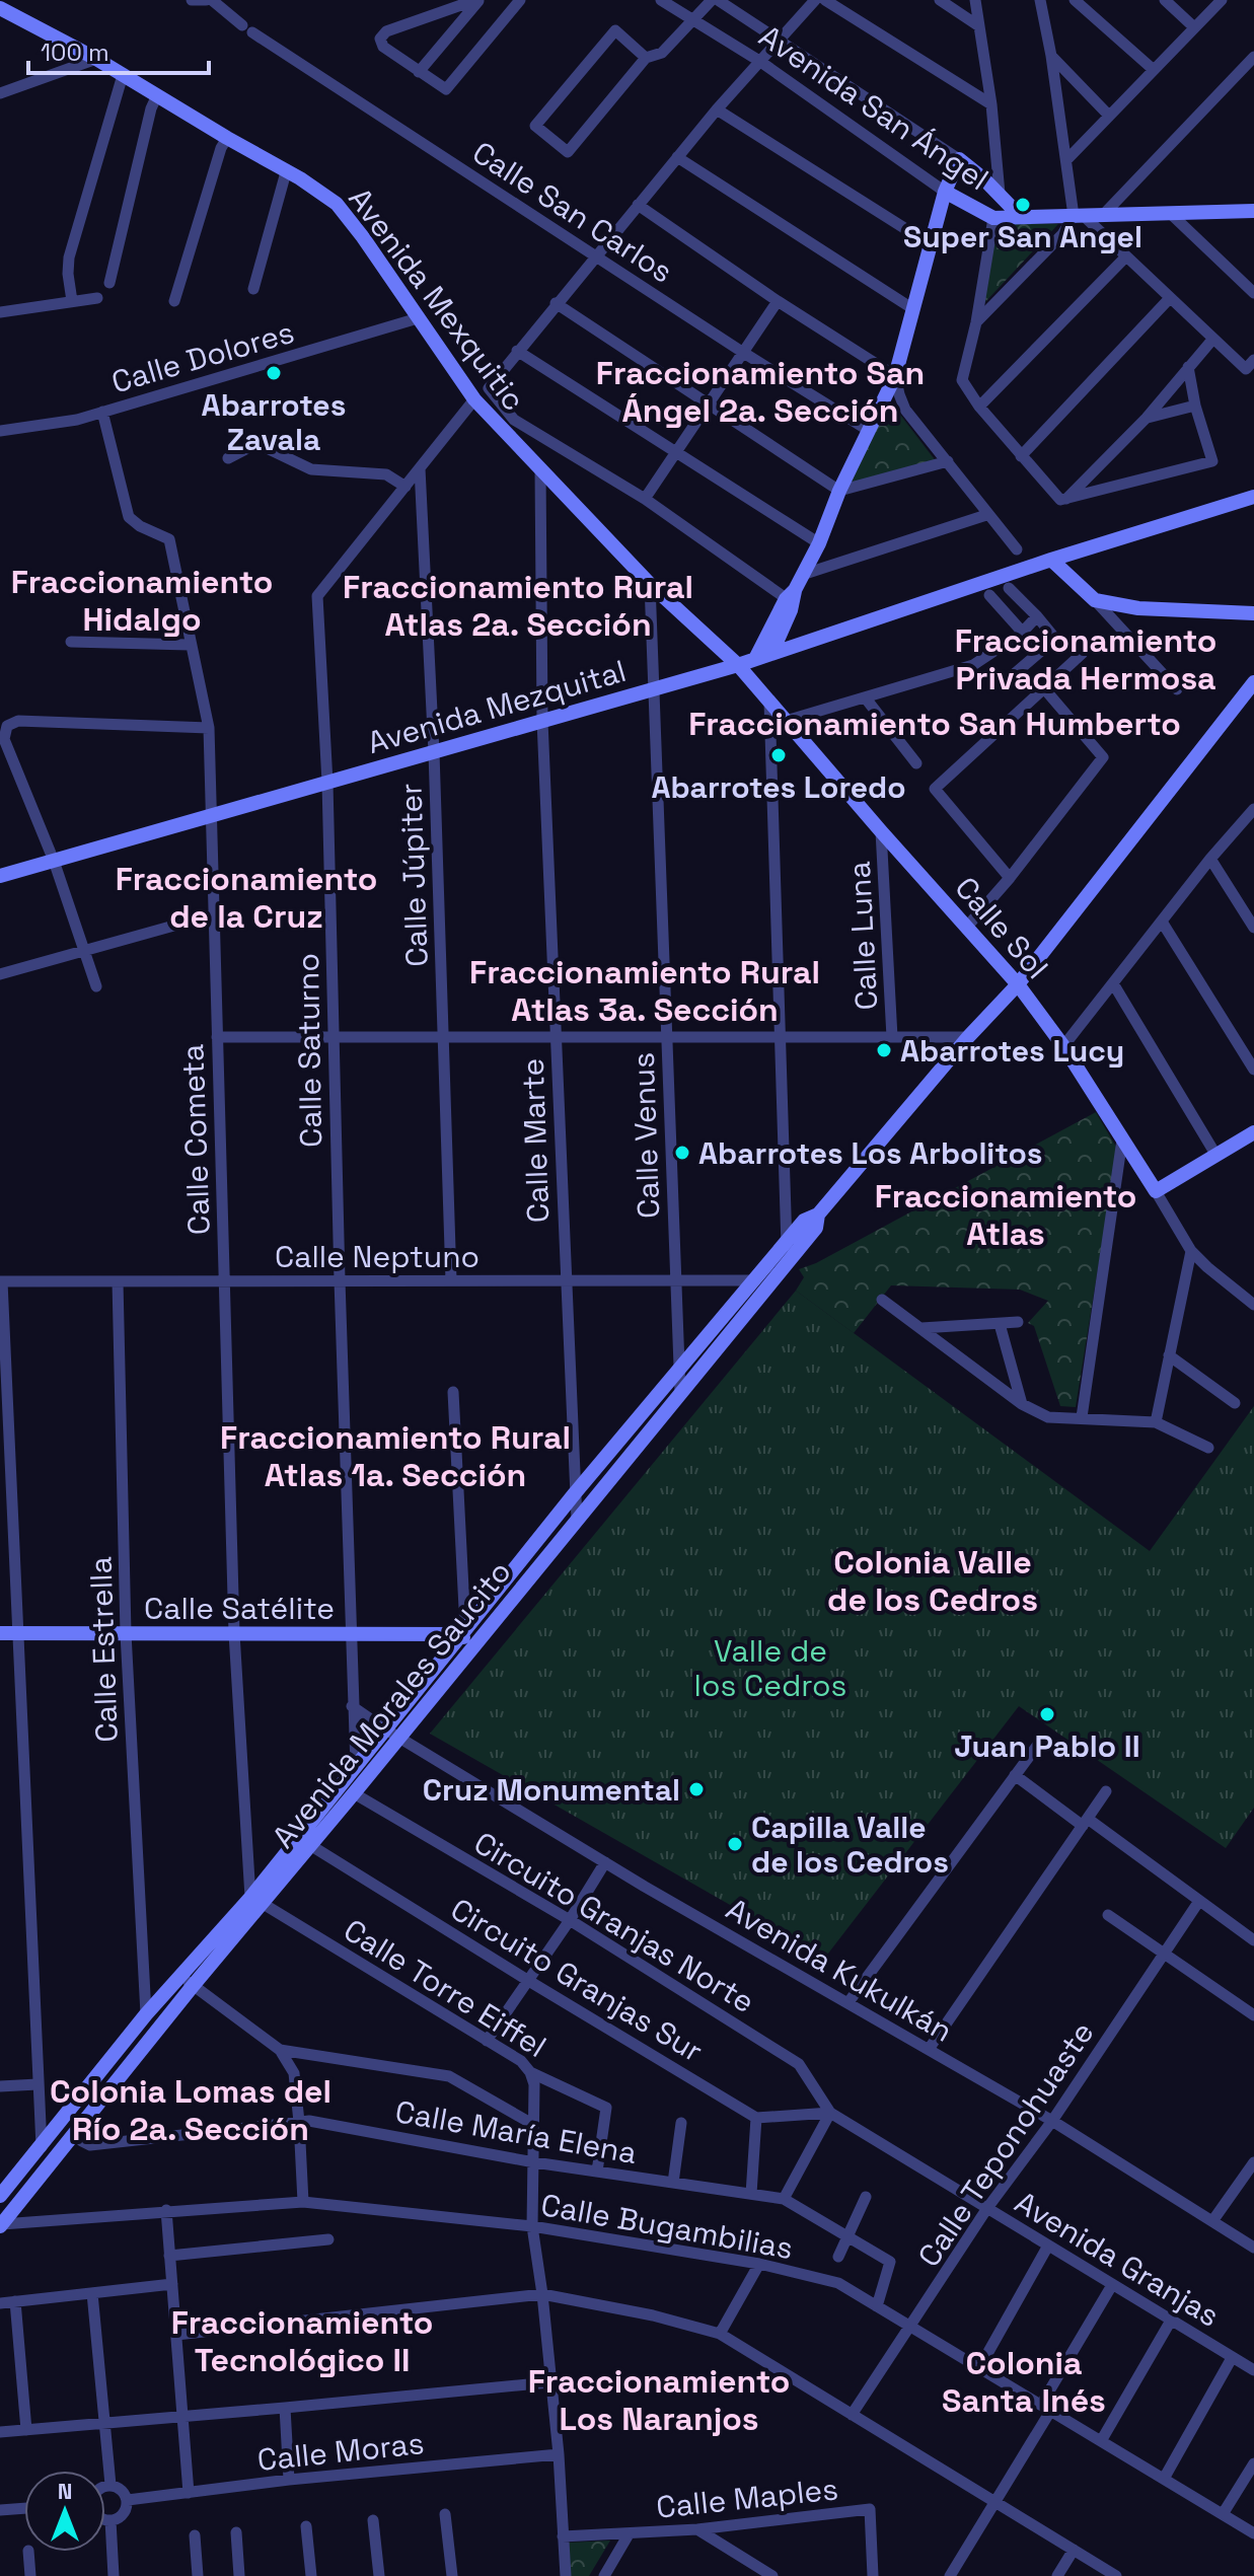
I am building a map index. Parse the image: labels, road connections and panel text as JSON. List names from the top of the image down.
{
  "streets": {
    "main road": [
      "Avenida San Ángel",
      "Avenida Mexquitic",
      "Avenida Mezquital",
      "Calle Sol",
      "Calle Satélite",
      "Avenida Morales Saucito"
    ],
    "street": [
      "Calle San Carlos",
      "Calle Dolores",
      "Calle Júpiter",
      "Calle Luna",
      "Calle Saturno",
      "Calle Venus",
      "Calle Cometa",
      "Calle Marte",
      "Calle Neptuno",
      "Calle Estrella",
      "Circuito Granjas Norte",
      "Avenida Kukulkán",
      "Circuito Granjas Sur",
      "Calle Torre Eiffel",
      "Calle María Elena",
      "Calle Teponohuaste",
      "Calle Bugambilias",
      "Avenida Granjas",
      "Calle Moras",
      "Calle Maples"
    ]
  },
  "crossings": [
    ["Avenida Mexquitic", "Calle Dolores"],
    ["Avenida Mexquitic", "Avenida Mezquital"],
    ["Avenida Mexquitic", "Calle Sol"],
    ["Avenida Mexquitic", "Calle Saturno"],
    ["Avenida Mexquitic", "Calle Venus"],
    ["Avenida Mexquitic", "Calle Marte"],
    ["Calle Dolores", "Calle Cometa"],
    ["Avenida Mezquital", "Calle Júpiter"],
    ["Avenida Mezquital", "Calle Sol"],
    ["Avenida Mezquital", "Calle Saturno"],
    ["Avenida Mezquital", "Calle Venus"],
    ["Avenida Mezquital", "Calle Cometa"],
    ["Avenida Mezquital", "Calle Marte"],
    ["Calle Júpiter", "Calle Saturno"],
    ["Calle Júpiter", "Calle Neptuno"],
    ["Calle Sol", "Calle Luna"],
    ["Calle Sol", "Avenida Morales Saucito"],
    ["Calle Saturno", "Calle Neptuno"],
    ["Calle Saturno", "Calle Satélite"],
    ["Calle Saturno", "Avenida Morales Saucito"],
    ["Calle Venus", "Calle Neptuno"],
    ["Calle Venus", "Avenida Morales Saucito"],
    ["Calle Cometa", "Calle Neptuno"],
    ["Calle Cometa", "Calle Satélite"],
    ["Calle Cometa", "Avenida Morales Saucito"],
    ["Calle Cometa", "Calle Torre Eiffel"],
    ["Calle Marte", "Calle Neptuno"],
    ["Calle Marte", "Avenida Morales Saucito"],
    ["Calle Neptuno", "Calle Estrella"],
    ["Calle Neptuno", "Avenida Morales Saucito"],
    ["Calle Satélite", "Calle Estrella"],
    ["Calle Satélite", "Avenida Morales Saucito"],
    ["Calle Estrella", "Avenida Morales Saucito"],
    ["Avenida Morales Saucito", "Circuito Granjas Norte"],
    ["Avenida Morales Saucito", "Avenida Kukulkán"],
    ["Avenida Morales Saucito", "Circuito Granjas Sur"],
    ["Avenida Morales Saucito", "Calle Torre Eiffel"],
    ["Avenida Morales Saucito", "Calle María Elena"],
    ["Avenida Morales Saucito", "Calle Bugambilias"],
    ["Circuito Granjas Norte", "Avenida Granjas"],
    ["Avenida Kukulkán", "Calle Teponohuaste"],
    ["Calle Torre Eiffel", "Calle María Elena"],
    ["Calle María Elena", "Calle Bugambilias"],
    ["Calle Teponohuaste", "Calle Bugambilias"],
    ["Calle Teponohuaste", "Avenida Granjas"]
  ],
  "districts": [
    "Fraccionamiento San Ángel 2a. Sección",
    "Fraccionamiento Hidalgo",
    "Fraccionamiento Rural Atlas 2a. Sección",
    "Fraccionamiento Privada Hermosa",
    "Fraccionamiento San Humberto",
    "Fraccionamiento de la Cruz",
    "Fraccionamiento Rural Atlas 3a. Sección",
    "Fraccionamiento Atlas",
    "Fraccionamiento Rural Atlas 1a. Sección",
    "Colonia Valle de los Cedros",
    "Colonia Lomas del Río 2a. Sección",
    "Fraccionamiento Tecnológico II",
    "Colonia Santa Inés",
    "Fraccionamiento Los Naranjos"
  ],
  "parks": ["Valle de los Cedros"],
  "places": [
    "Super San Angel",
    "Abarrotes Zavala",
    "Abarrotes Loredo",
    "Abarrotes Lucy",
    "Abarrotes Los Arbolitos",
    "Juan Pablo II",
    "Cruz Monumental",
    "Capilla Valle de los Cedros"
  ],
  "scale_bar": "100 m",
  "north": "top"
}
